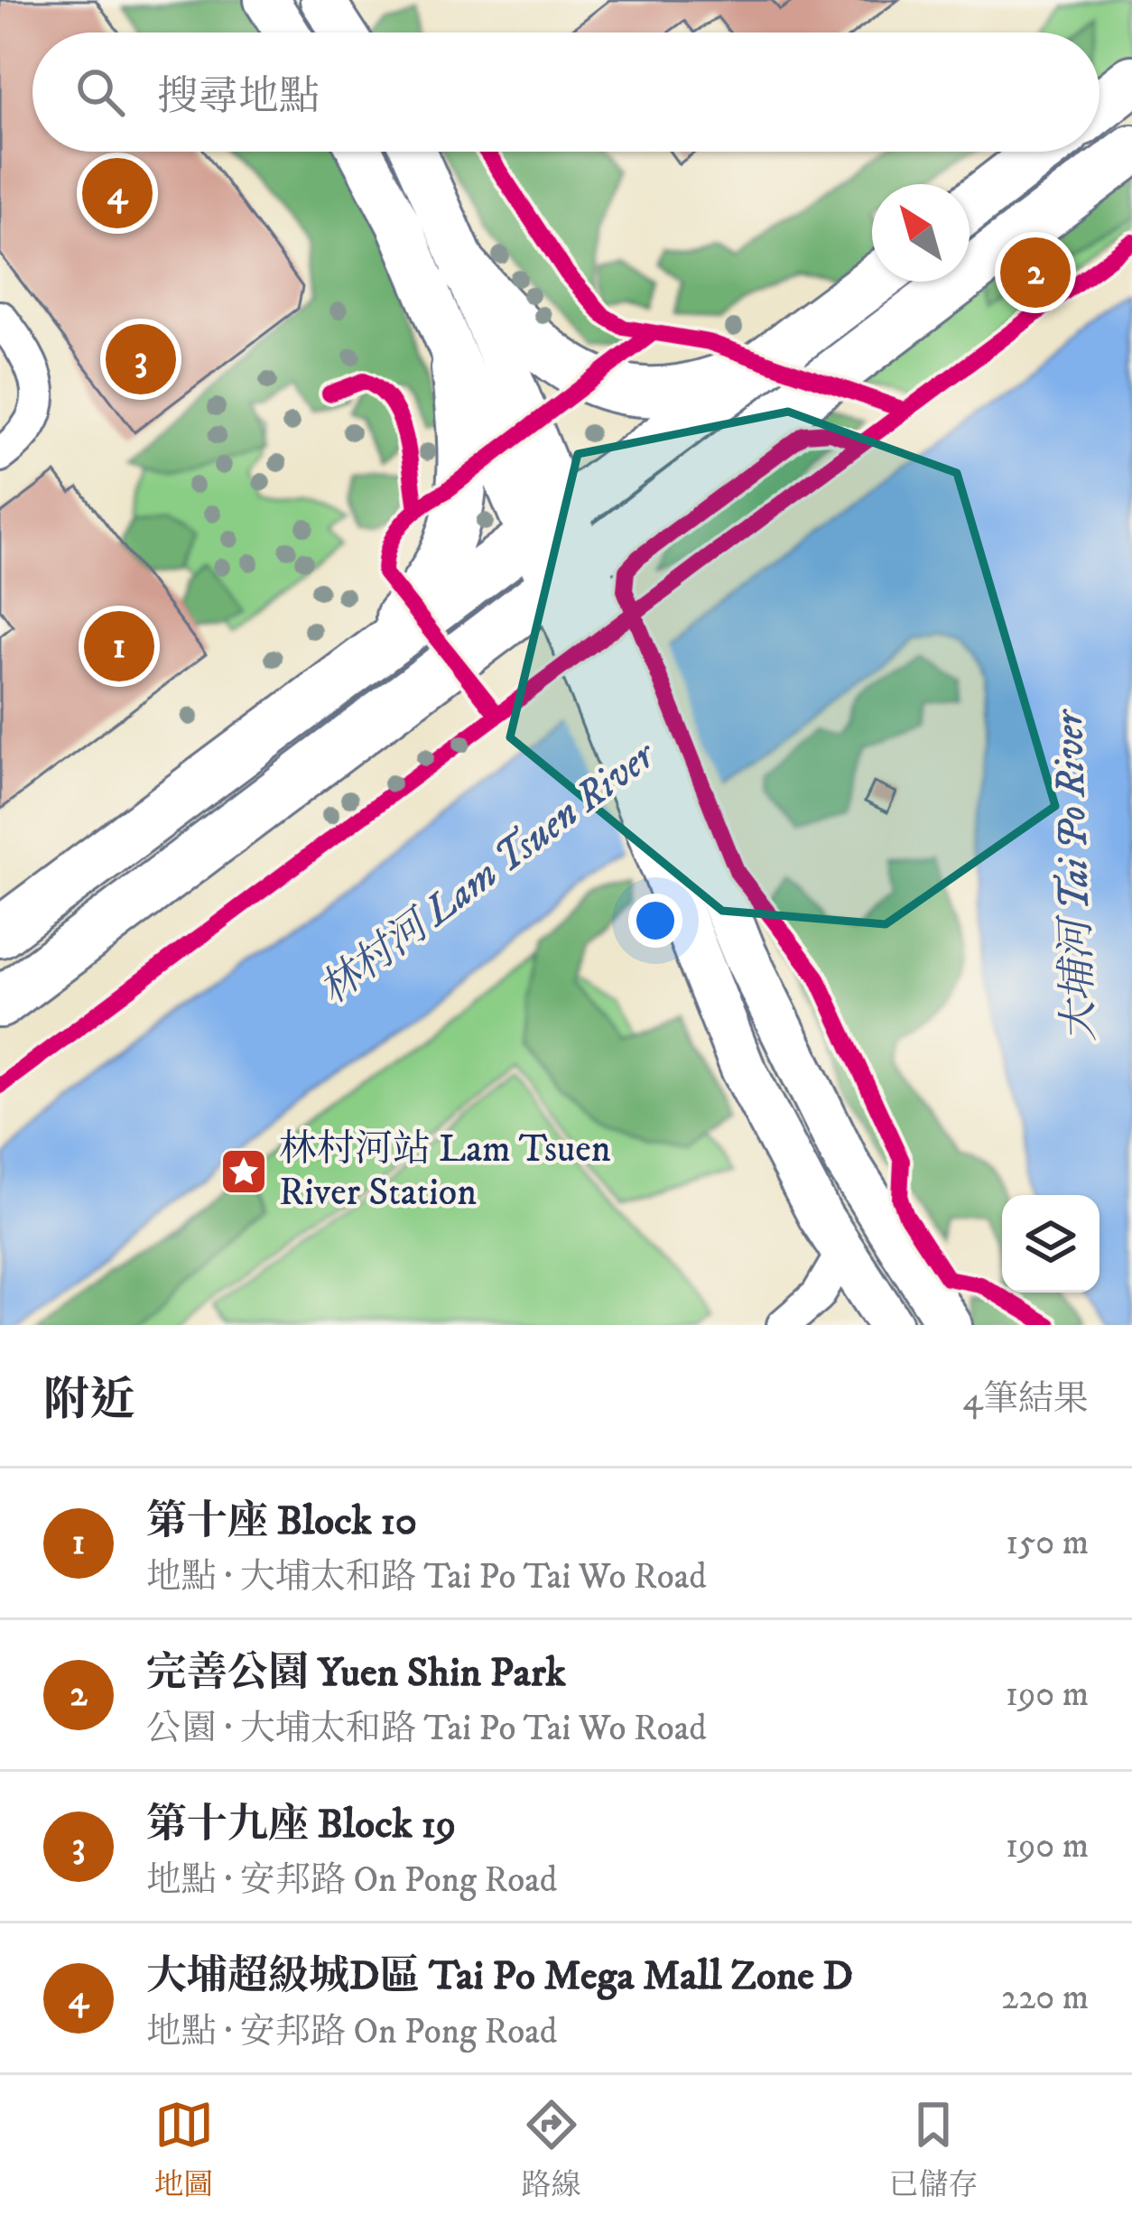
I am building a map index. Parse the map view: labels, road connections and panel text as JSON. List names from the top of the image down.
{
  "water": ["林村河 Lam Tsuen River", "大埔河 Tai Po River"],
  "places": {
    "place": ["林村河站 Lam Tsuen River Station"]
  },
  "north": "top left",
  "page": {
    "search": "搜尋地點",
    "pins": [
      "4",
      "2",
      "3",
      "1"
    ],
    "heading": ["附近", "4筆結果"],
    "list": [
      {
        "mark": "1",
        "name": "第十座 Block 10",
        "note": "地點 · 大埔太和路 Tai Po Tai Wo Road",
        "value": "150 m"
      },
      {
        "mark": "2",
        "name": "完善公園 Yuen Shin Park",
        "note": "公園 · 大埔太和路 Tai Po Tai Wo Road",
        "value": "190 m"
      },
      {
        "mark": "3",
        "name": "第十九座 Block 19",
        "note": "地點 · 安邦路 On Pong Road",
        "value": "190 m"
      },
      {
        "mark": "4",
        "name": "大埔超級城D區 Tai Po Mega Mall Zone D",
        "note": "地點 · 安邦路 On Pong Road",
        "value": "220 m"
      }
    ],
    "nav": ["地圖", "路線", "已儲存"]
  }
}
